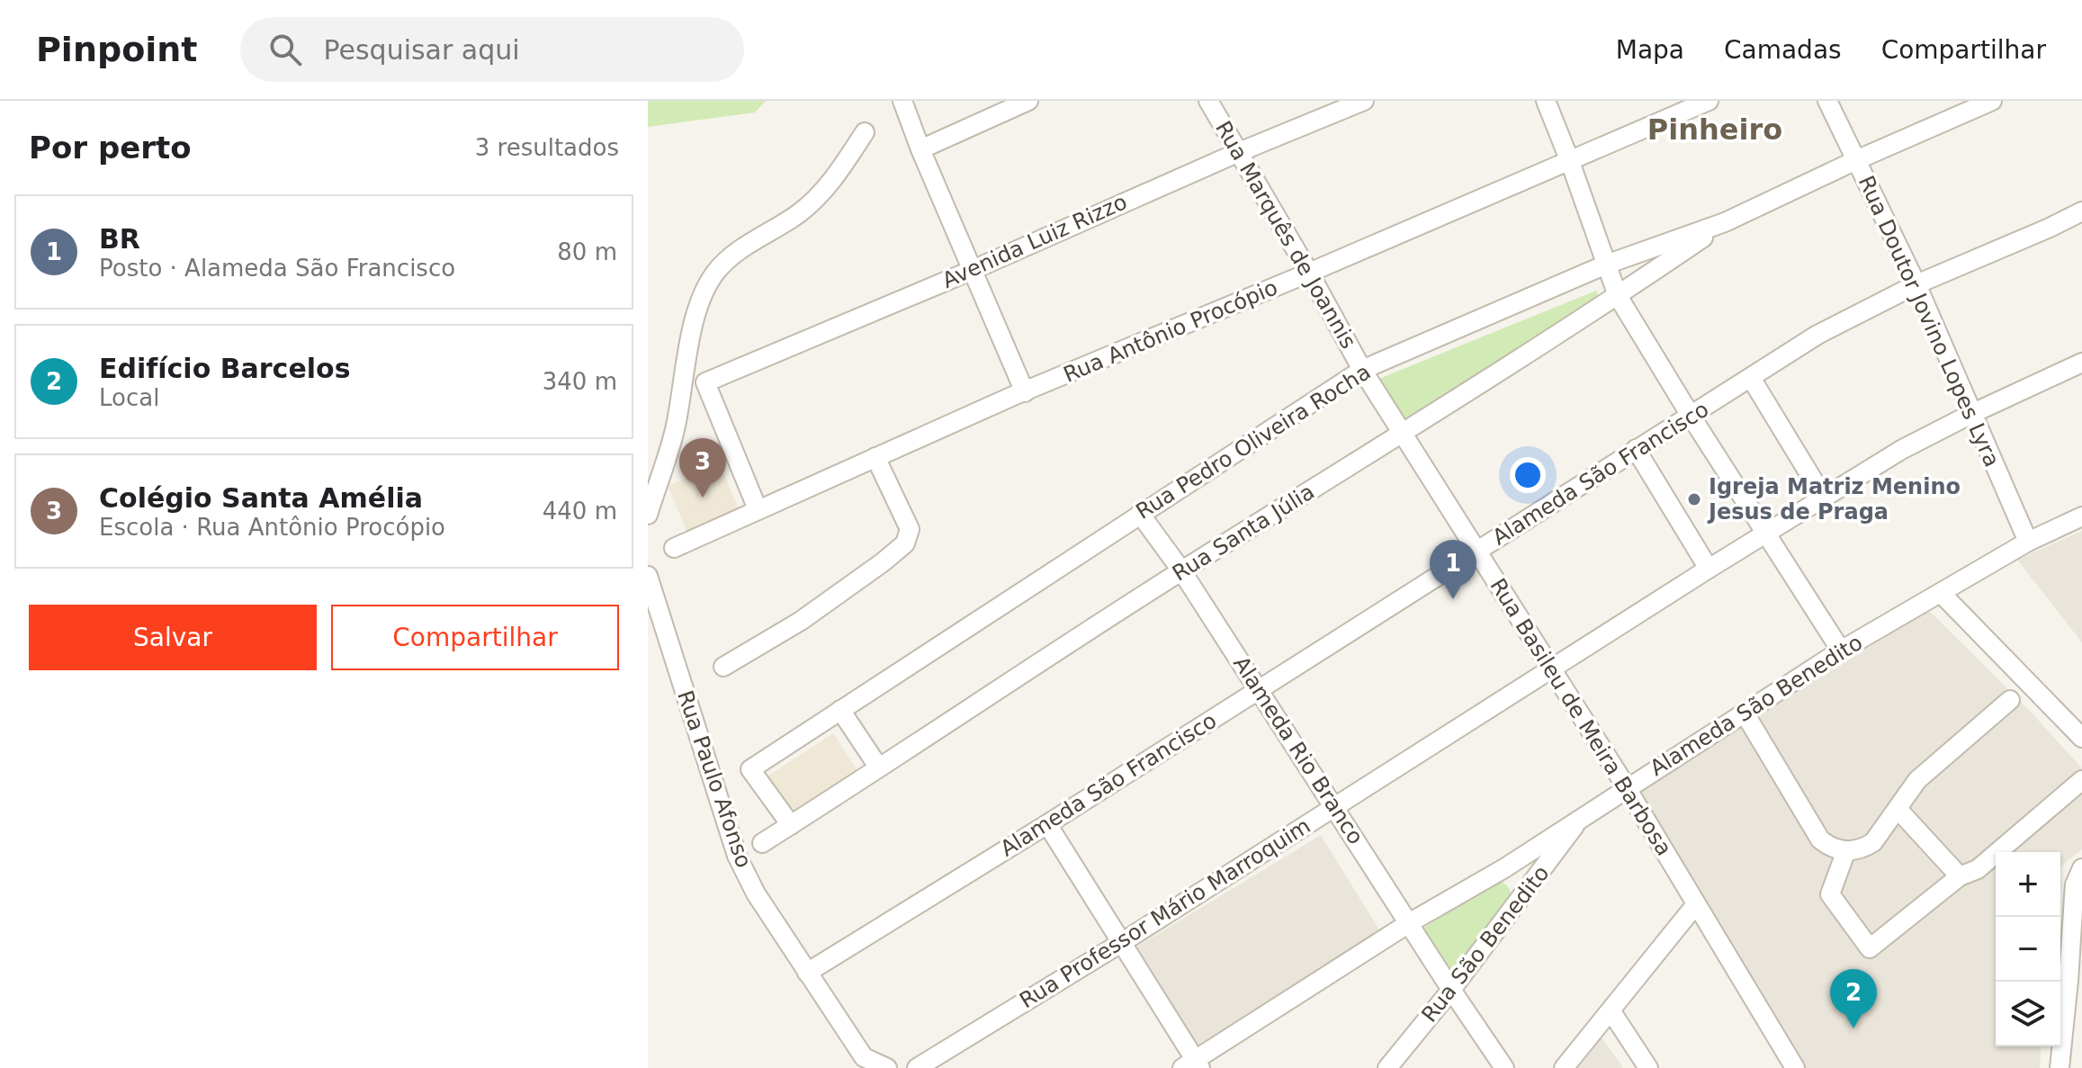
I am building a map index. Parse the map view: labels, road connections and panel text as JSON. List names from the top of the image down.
{
  "streets": {
    "street": [
      "Rua Marquês de Joannis",
      "Avenida Luiz Rizzo",
      "Rua Doutor Jovino Lopes Lyra",
      "Rua Antônio Procópio",
      "Rua Pedro Oliveira Rocha",
      "Alameda São Francisco",
      "Rua Santa Júlia",
      "Alameda São Benedito",
      "Rua Basileu de Meira Barbosa",
      "Alameda Rio Branco",
      "Rua Paulo Afonso",
      "Rua Professor Mário Marroquim",
      "Rua São Benedito"
    ]
  },
  "crossings": [
    ["Rua Marquês de Joannis", "Avenida Luiz Rizzo"],
    ["Rua Marquês de Joannis", "Rua Antônio Procópio"],
    ["Rua Marquês de Joannis", "Rua Pedro Oliveira Rocha"],
    ["Rua Marquês de Joannis", "Rua Basileu de Meira Barbosa"],
    ["Avenida Luiz Rizzo", "Rua Antônio Procópio"],
    ["Rua Doutor Jovino Lopes Lyra", "Rua Pedro Oliveira Rocha"],
    ["Rua Doutor Jovino Lopes Lyra", "Alameda São Francisco"],
    ["Rua Doutor Jovino Lopes Lyra", "Alameda São Benedito"],
    ["Rua Doutor Jovino Lopes Lyra", "Rua Professor Mário Marroquim"],
    ["Rua Pedro Oliveira Rocha", "Rua Santa Júlia"],
    ["Rua Pedro Oliveira Rocha", "Rua Basileu de Meira Barbosa"],
    ["Rua Pedro Oliveira Rocha", "Alameda Rio Branco"],
    ["Alameda São Francisco", "Rua Basileu de Meira Barbosa"],
    ["Alameda São Francisco", "Alameda Rio Branco"],
    ["Alameda São Francisco", "Rua Paulo Afonso"],
    ["Rua Santa Júlia", "Rua Basileu de Meira Barbosa"],
    ["Rua Santa Júlia", "Alameda Rio Branco"],
    ["Alameda São Benedito", "Rua Basileu de Meira Barbosa"],
    ["Alameda São Benedito", "Alameda Rio Branco"],
    ["Alameda São Benedito", "Rua São Benedito"],
    ["Rua Basileu de Meira Barbosa", "Rua Professor Mário Marroquim"],
    ["Alameda Rio Branco", "Rua Professor Mário Marroquim"],
    ["Alameda Rio Branco", "Rua São Benedito"]
  ],
  "districts": ["Pinheiro"],
  "places": ["Igreja Matriz Menino Jesus de Praga"],
  "page": {
    "header": "Pinpoint",
    "search": "Pesquisar aqui",
    "nav": ["Mapa", "Camadas", "Compartilhar"],
    "heading": ["Por perto", "3 resultados"],
    "list": [
      {
        "mark": "1",
        "name": "BR",
        "note": "Posto · Alameda São Francisco",
        "value": "80 m"
      },
      {
        "mark": "2",
        "name": "Edifício Barcelos",
        "note": "Local",
        "value": "340 m"
      },
      {
        "mark": "3",
        "name": "Colégio Santa Amélia",
        "note": "Escola · Rua Antônio Procópio",
        "value": "440 m"
      }
    ],
    "pins": ["3", "1", "2"],
    "buttons": ["Salvar", "Compartilhar"],
    "map_buttons": ["+", "−"]
  }
}
